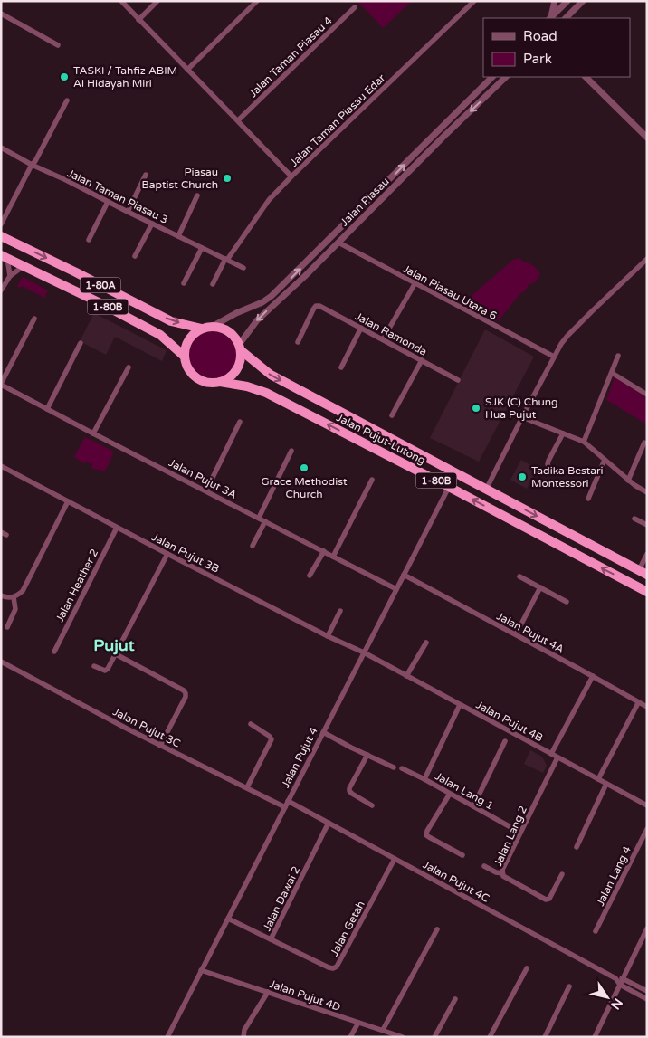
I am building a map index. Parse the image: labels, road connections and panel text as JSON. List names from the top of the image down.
{
  "streets": {
    "highway": ["1-80A", "1-80B", "Jalan Pujut-Lutong"],
    "street": [
      "Jalan Taman Piasau 4",
      "Jalan Taman Piasau Edar",
      "Jalan Taman Piasau 3",
      "Jalan Piasau",
      "Jalan Piasau Utara 6",
      "Jalan Ramonda",
      "Jalan Pujut 3A",
      "Jalan Pujut 3B",
      "Jalan Heather 2",
      "Jalan Pujut 4A",
      "Jalan Pujut 4B",
      "Jalan Pujut 3C",
      "Jalan Pujut 4",
      "Jalan Lang 1",
      "Jalan Lang 2",
      "Jalan Lang 4",
      "Jalan Pujut 4C",
      "Jalan Dawai 2",
      "Jalan Getah",
      "Jalan Pujut 4D"
    ]
  },
  "crossings": [
    ["Jalan Taman Piasau 4", "Jalan Taman Piasau Edar"],
    ["Jalan Piasau", "1-80A"],
    ["Jalan Piasau", "Jalan Piasau Utara 6"],
    ["Jalan Piasau", "1-80B"],
    ["Jalan Piasau", "Jalan Pujut-Lutong"],
    ["1-80A", "1-80B"],
    ["1-80A", "Jalan Pujut-Lutong"],
    ["1-80B", "Jalan Pujut-Lutong"],
    ["Jalan Pujut-Lutong", "Jalan Pujut 4"],
    ["Jalan Pujut 3A", "Jalan Pujut 4"],
    ["Jalan Pujut 3B", "Jalan Heather 2"],
    ["Jalan Pujut 3B", "Jalan Pujut 4B"],
    ["Jalan Pujut 3B", "Jalan Pujut 4"],
    ["Jalan Pujut 4A", "Jalan Pujut 4"],
    ["Jalan Pujut 4B", "Jalan Pujut 4"],
    ["Jalan Pujut 4B", "Jalan Lang 1"],
    ["Jalan Pujut 4B", "Jalan Lang 2"],
    ["Jalan Pujut 3C", "Jalan Pujut 4"],
    ["Jalan Pujut 4", "Jalan Pujut 4C"],
    ["Jalan Pujut 4", "Jalan Dawai 2"],
    ["Jalan Pujut 4", "Jalan Pujut 4D"],
    ["Jalan Lang 1", "Jalan Lang 2"],
    ["Jalan Pujut 4C", "Jalan Dawai 2"],
    ["Jalan Pujut 4C", "Jalan Getah"],
    ["Jalan Dawai 2", "Jalan Getah"]
  ],
  "districts": ["Pujut"],
  "places": [
    "TASKI / Tahfiz ABIM Al Hidayah Miri",
    "Piasau Baptist Church",
    "SJK (C) Chung Hua Pujut",
    "Grace Methodist Church",
    "Tadika Bestari Montessori"
  ],
  "legend": ["Road", "Park"],
  "north": "bottom right"
}
